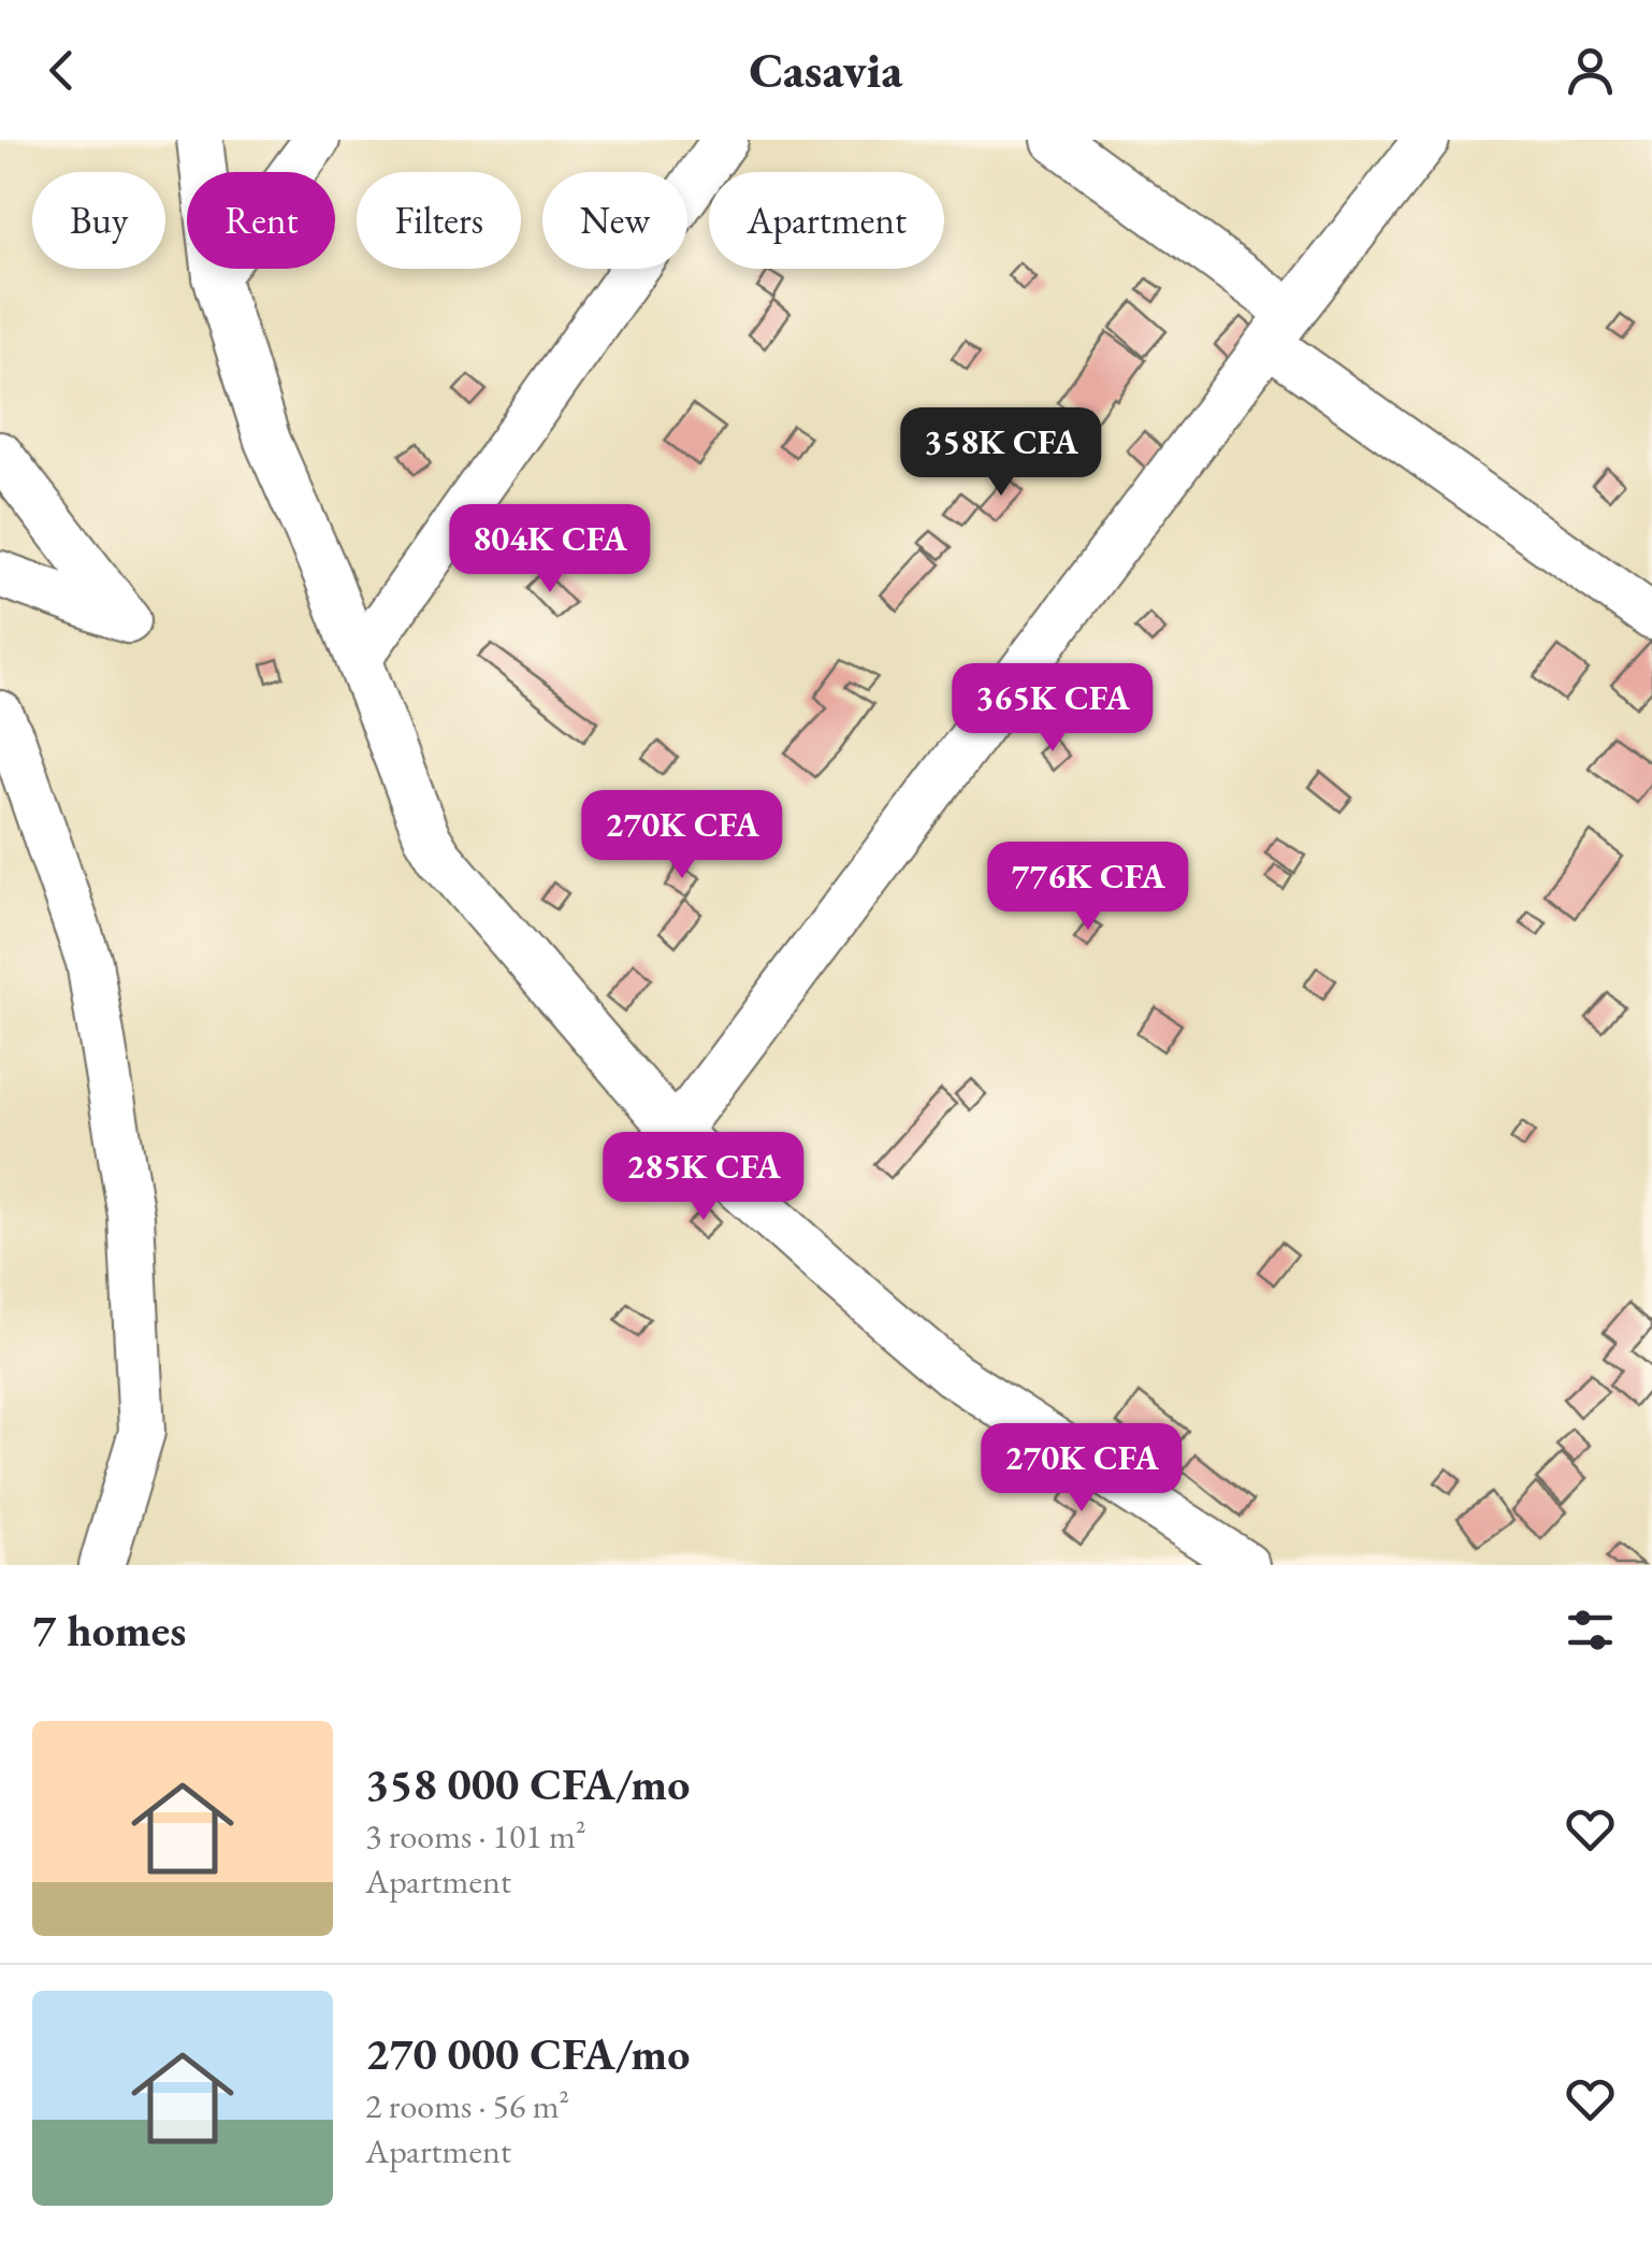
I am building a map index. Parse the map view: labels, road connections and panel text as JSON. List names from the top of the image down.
{
  "page": {
    "header": "Casavia",
    "chip": [
      "Buy",
      "Rent",
      "Filters",
      "New",
      "Apartment"
    ],
    "price": [
      "358K CFA",
      "804K CFA",
      "365K CFA",
      "270K CFA",
      "776K CFA",
      "285K CFA",
      "270K CFA"
    ],
    "heading": "7 homes",
    "list": [
      {
        "name": "358 000 CFA/mo",
        "note": "3 rooms · 101 m² · Apartment"
      },
      {
        "name": "270 000 CFA/mo",
        "note": "2 rooms · 56 m² · Apartment"
      }
    ]
  }
}
